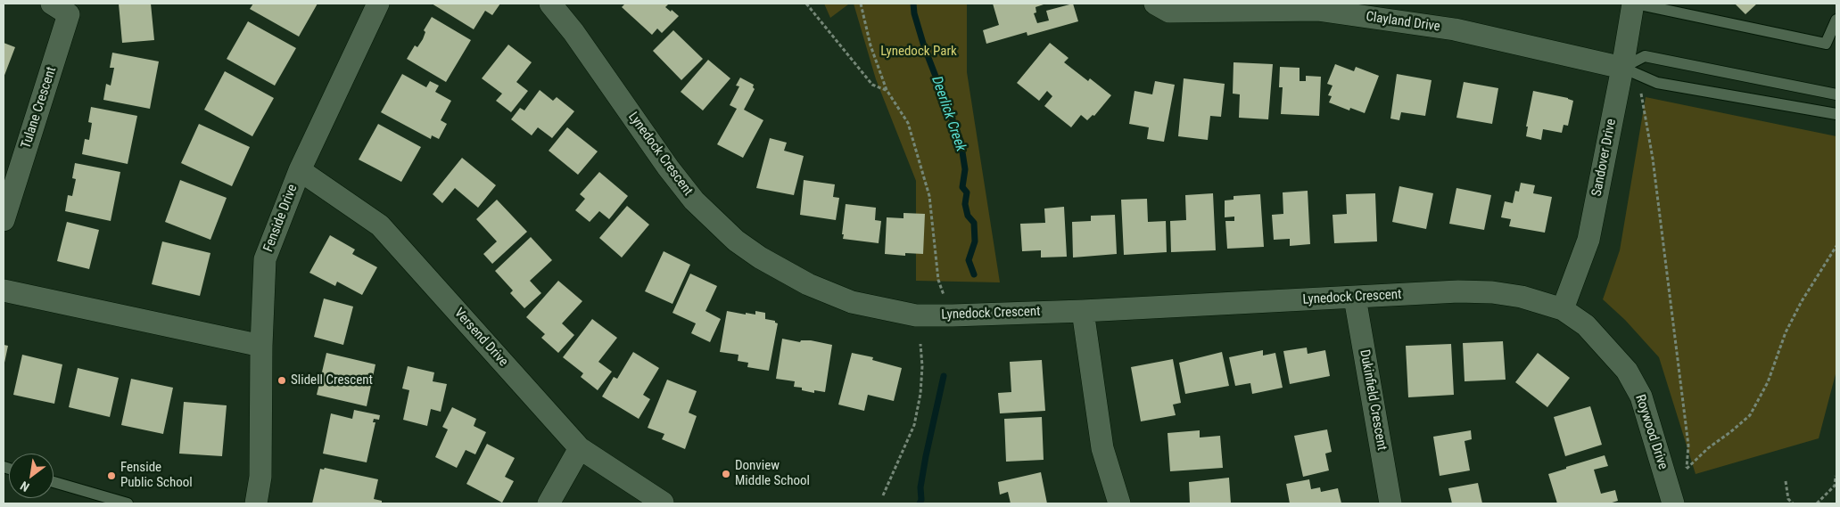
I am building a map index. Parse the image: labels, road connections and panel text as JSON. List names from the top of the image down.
{
  "streets": {
    "street": [
      "Clayland Drive",
      "Tulane Crescent",
      "Lynedock Crescent",
      "Sandover Drive",
      "Fenside Drive",
      "Versend Drive",
      "Dukinfield Crescent",
      "Roywood Drive"
    ]
  },
  "crossings": [
    ["Clayland Drive", "Sandover Drive"],
    ["Lynedock Crescent", "Sandover Drive"],
    ["Lynedock Crescent", "Dukinfield Crescent"],
    ["Lynedock Crescent", "Roywood Drive"],
    ["Sandover Drive", "Roywood Drive"],
    ["Fenside Drive", "Versend Drive"]
  ],
  "water": ["Deerlick Creek"],
  "parks": ["Lynedock Park"],
  "places": ["Slidell Crescent", "Donview Middle School", "Fenside Public School"],
  "north": "bottom left"
}
